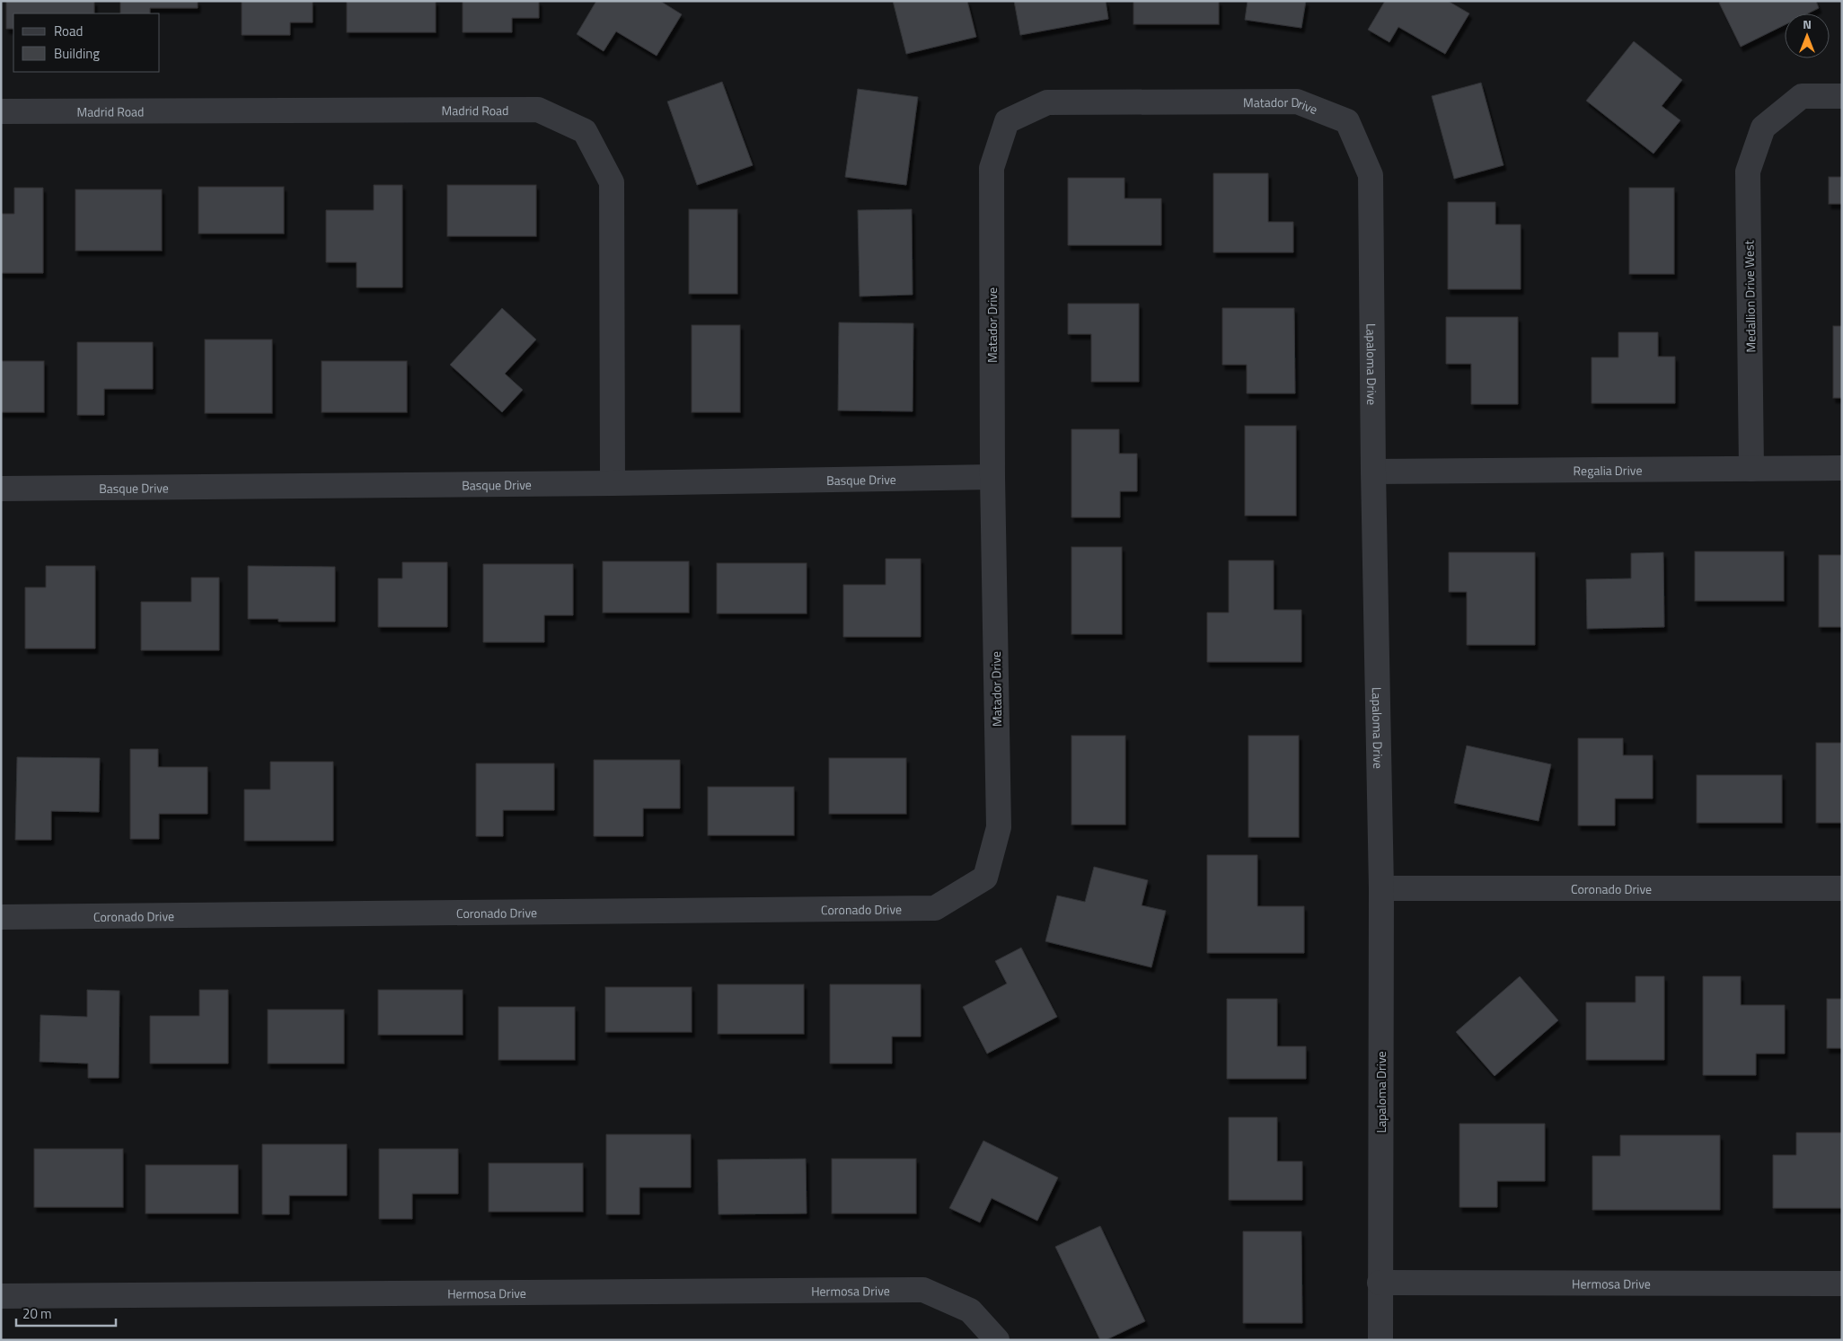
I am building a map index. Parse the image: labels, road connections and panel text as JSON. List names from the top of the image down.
{
  "streets": {
    "street": [
      "Matador Drive",
      "Madrid Road",
      "Medallion Drive West",
      "Lapaloma Drive",
      "Regalia Drive",
      "Basque Drive",
      "Coronado Drive",
      "Hermosa Drive"
    ]
  },
  "crossings": [
    ["Matador Drive", "Lapaloma Drive"],
    ["Matador Drive", "Basque Drive"],
    ["Matador Drive", "Coronado Drive"],
    ["Madrid Road", "Basque Drive"],
    ["Medallion Drive West", "Regalia Drive"],
    ["Lapaloma Drive", "Regalia Drive"],
    ["Lapaloma Drive", "Coronado Drive"],
    ["Lapaloma Drive", "Hermosa Drive"]
  ],
  "legend": ["Road", "Building"],
  "scale_bar": "20 m",
  "north": "top"
}
